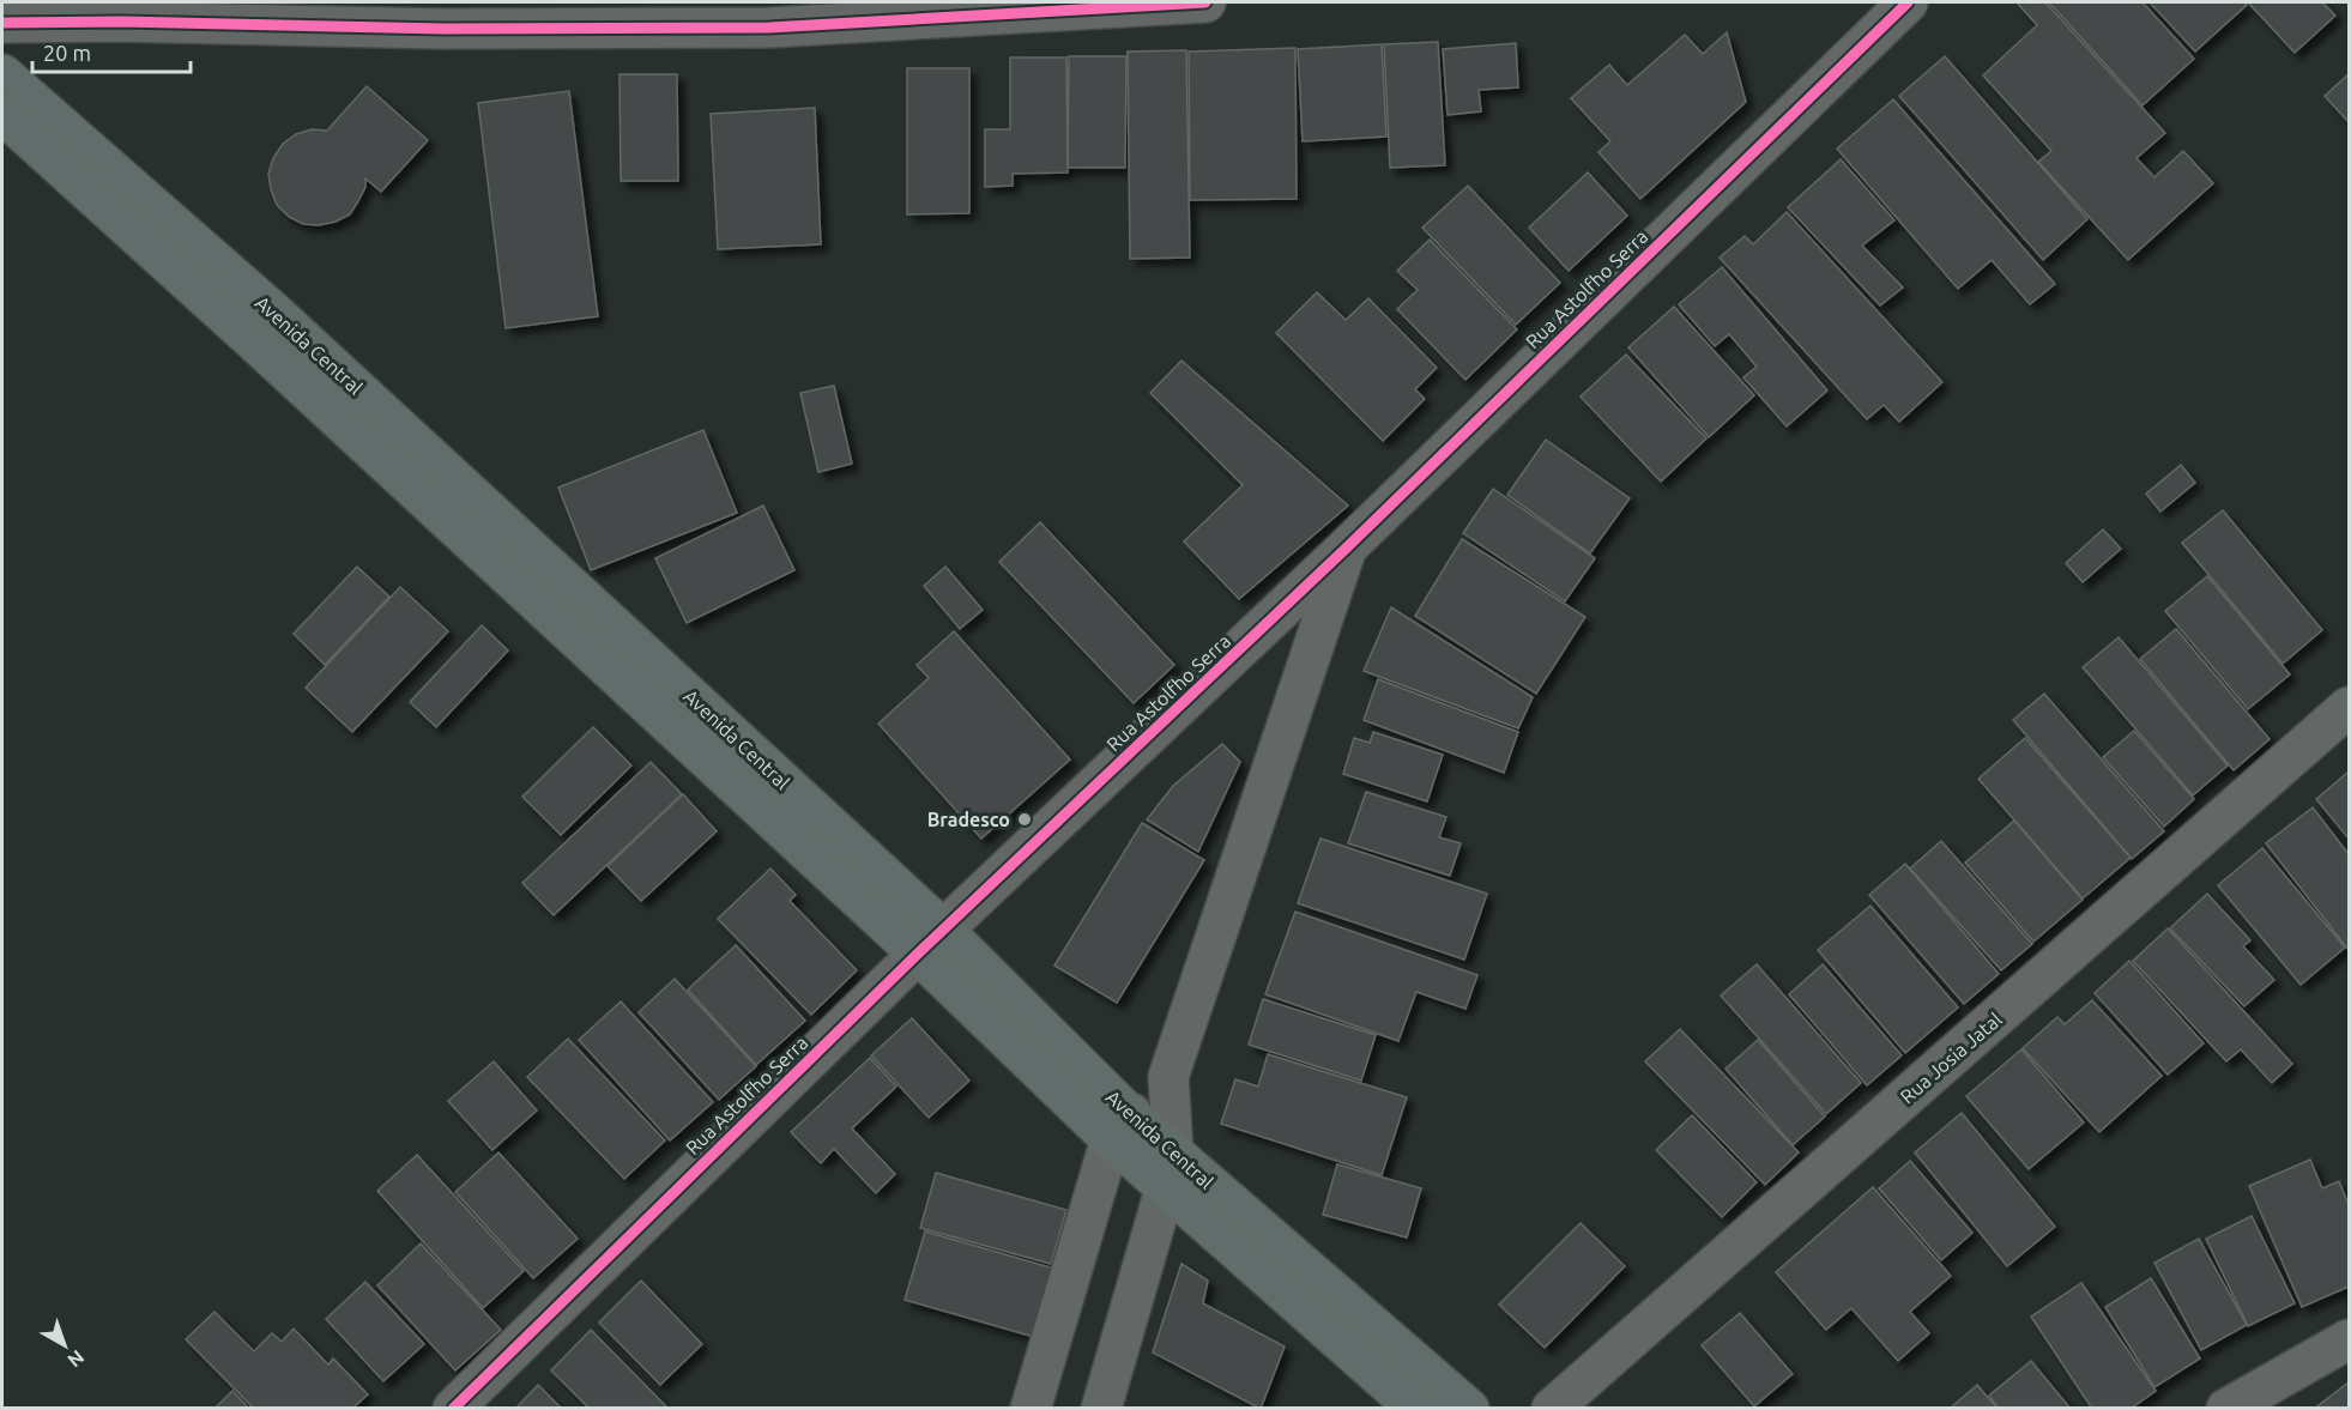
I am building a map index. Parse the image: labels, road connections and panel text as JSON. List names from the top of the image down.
{
  "streets": {
    "main road": ["Avenida Central"],
    "street": ["Rua Astolfho Serra", "Rua Josia Jatal"]
  },
  "crossings": [
    ["Rua Astolfho Serra", "Avenida Central"]
  ],
  "places": ["Bradesco"],
  "scale_bar": "20 m",
  "north": "bottom right"
}
